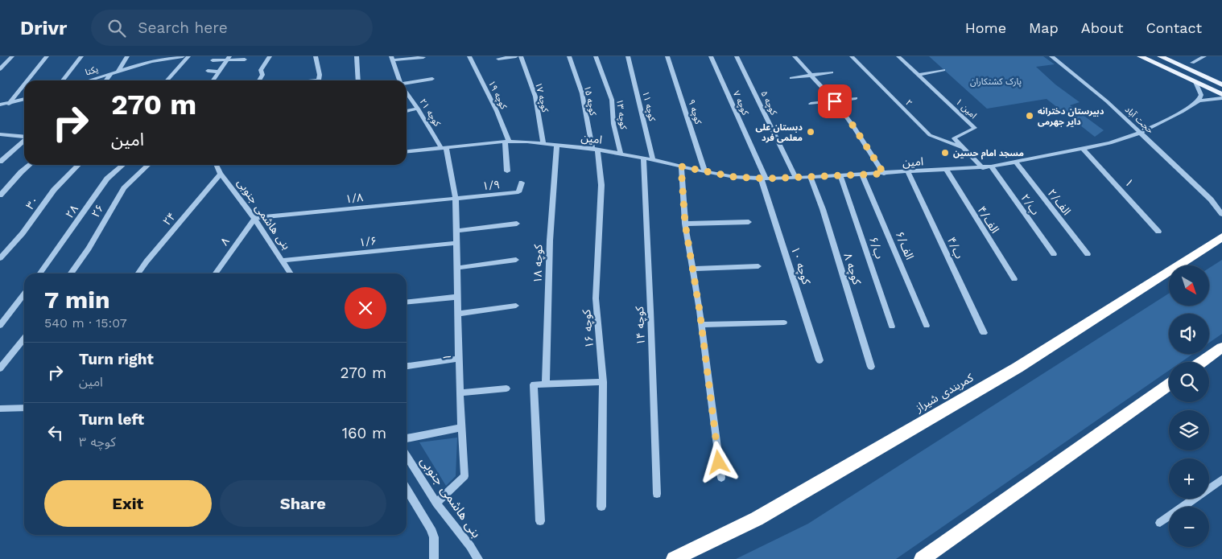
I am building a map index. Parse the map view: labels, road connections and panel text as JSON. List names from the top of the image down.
{
  "streets": {
    "highway": ["کمربندی شیراز"],
    "street": [
      "یکتا",
      "کوچه ۱۹",
      "کوچه ۱۷",
      "کوچه ۱۵",
      "کوچه ۷",
      "کوچه ۵",
      "۲",
      "کوچه ۱۱",
      "امین ۱",
      "کوچه ۹",
      "کوچه ۲۱",
      "کوچه ۱۳",
      "حجت آباد",
      "امین",
      "۱",
      "۱/۹",
      "۱/۸",
      "۲/الف",
      "۳۰",
      "۲/ب",
      "۲۶",
      "۲۸",
      "بنی هاشمی جنوبی",
      "۲۴",
      "۴/الف",
      "۸",
      "۱/۶",
      "۶/الف",
      "ب/۶",
      "۴/ب",
      "کوچه ۱۸",
      "کوچه ۱۰",
      "کوچه ۸",
      "کوچه ۱۴",
      "کوچه ۱۶"
    ]
  },
  "crossings": [
    ["کوچه ۱۹", "امین"],
    ["کوچه ۱۷", "امین"],
    ["کوچه ۱۵", "امین"],
    ["کوچه ۱۵", "کوچه ۱۶"],
    ["کوچه ۷", "امین"],
    ["کوچه ۷", "کوچه ۱۰"],
    ["کوچه ۵", "امین"],
    ["۲", "امین ۱"],
    ["کوچه ۱۱", "امین"],
    ["امین ۱", "امین"],
    ["کوچه ۹", "امین"],
    ["کوچه ۲۱", "امین"],
    ["کوچه ۲۱", "۱"],
    ["کوچه ۲۱", "۱/۹"],
    ["کوچه ۲۱", "۱/۸"],
    ["کوچه ۱۳", "امین"],
    ["حجت آباد", "امین"],
    ["امین", "۱"],
    ["امین", "۲/الف"],
    ["امین", "۲/ب"],
    ["امین", "۴/الف"],
    ["امین", "۶/الف"],
    ["امین", "ب/۶"],
    ["امین", "۴/ب"],
    ["امین", "کوچه ۱۸"],
    ["امین", "کوچه ۱۰"],
    ["امین", "کوچه ۸"],
    ["امین", "کوچه ۱۴"],
    ["امین", "کوچه ۱۶"],
    ["۱", "۱/۹"],
    ["۱", "۱/۸"],
    ["۱", "بنی هاشمی جنوبی"],
    ["۱", "۱/۶"],
    ["۱/۹", "۱/۸"],
    ["۱/۸", "بنی هاشمی جنوبی"],
    ["۱/۸", "۸"],
    ["بنی هاشمی جنوبی", "۲۴"],
    ["بنی هاشمی جنوبی", "۸"],
    ["بنی هاشمی جنوبی", "۱/۶"]
  ],
  "parks": ["پارک کشتکاران"],
  "places": ["دبیرستان دخترانه دایر جهرمی", "دبستان علی معلمی فرد", "مسجد امام حسین"],
  "north": "bottom right",
  "page": {
    "header": "Drivr",
    "search": "Search here",
    "nav": [
      "Home",
      "Map",
      "About",
      "Contact"
    ],
    "turn": ["270 m", "امین"],
    "map_buttons": ["+", "−"],
    "heading": ["7 min", "540 m · 15:07"],
    "list": [
      {
        "name": "Turn right",
        "note": "امین",
        "value": "270 m"
      },
      {
        "name": "Turn left",
        "note": "کوچه ۳",
        "value": "160 m"
      }
    ],
    "buttons": ["Exit", "Share"]
  }
}
